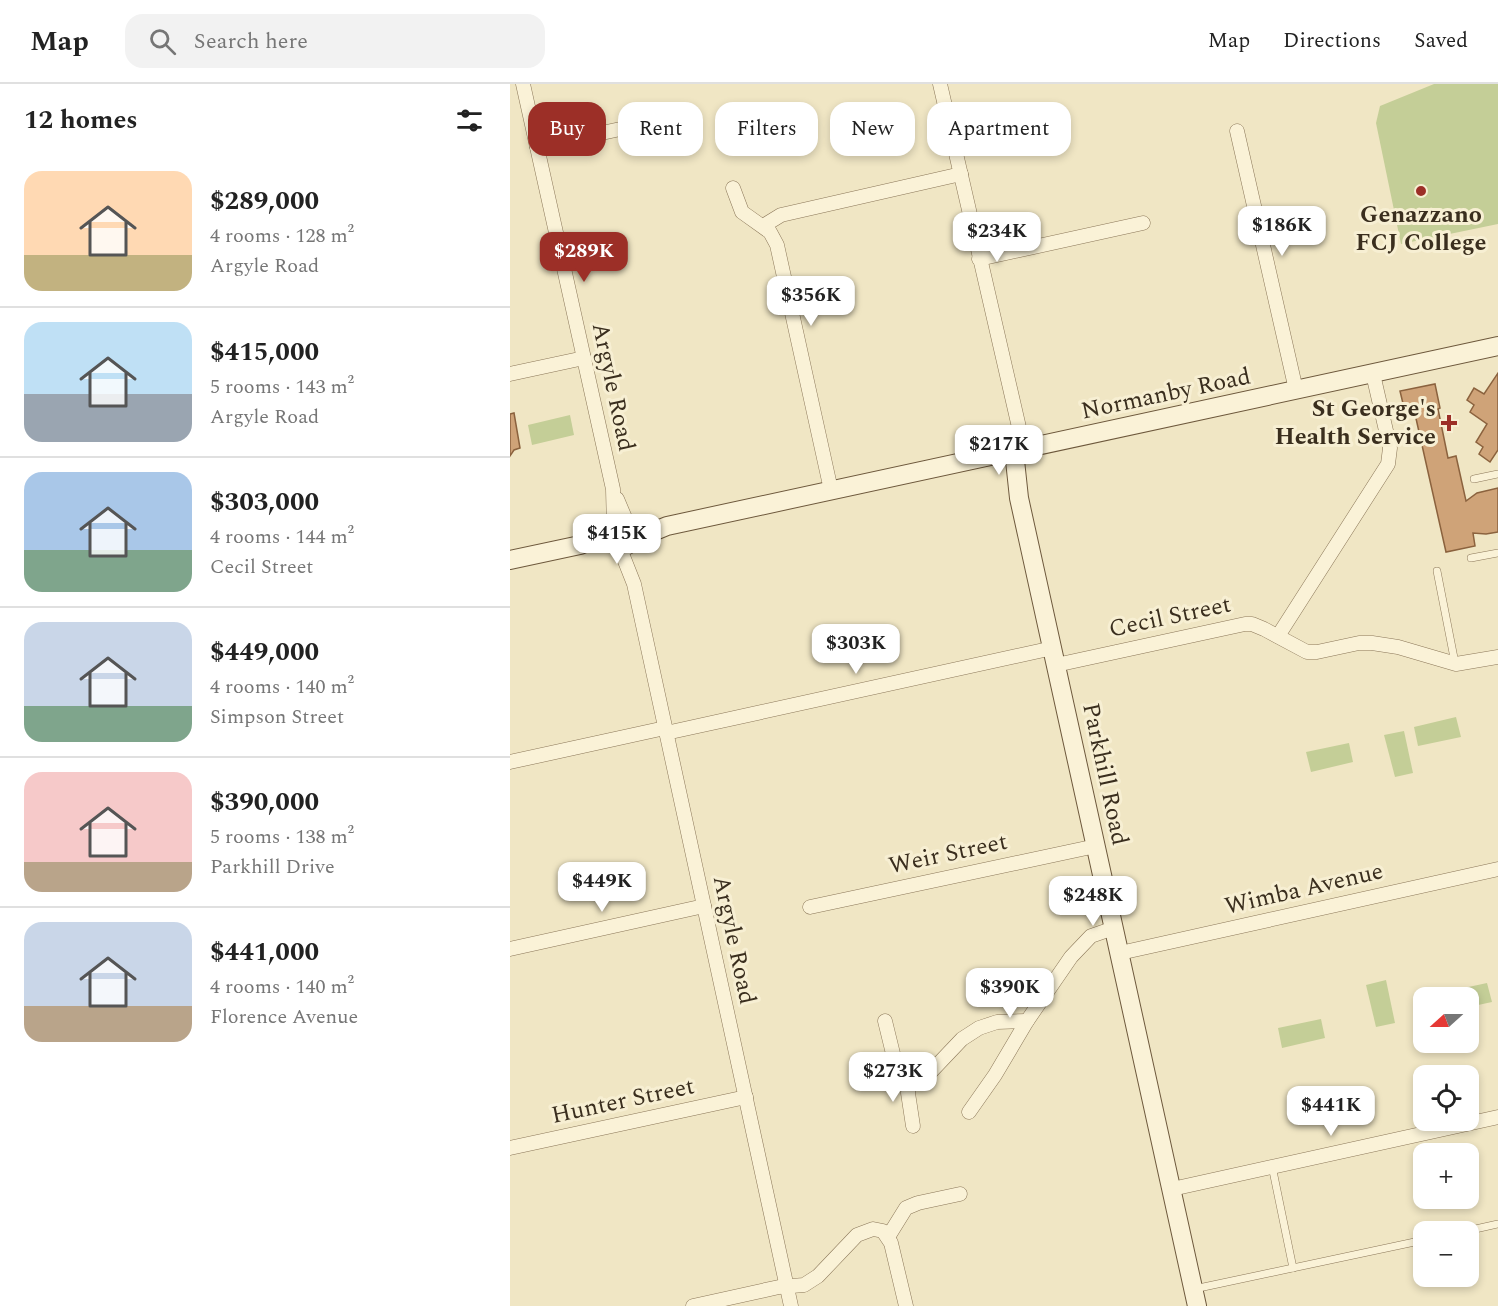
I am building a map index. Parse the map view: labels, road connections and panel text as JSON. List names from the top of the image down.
{
  "streets": {
    "street": [
      "Argyle Road",
      "Normanby Road",
      "Cecil Street",
      "Parkhill Road",
      "Weir Street",
      "Wimba Avenue",
      "Hunter Street"
    ]
  },
  "crossings": [
    ["Argyle Road", "Normanby Road"],
    ["Argyle Road", "Cecil Street"],
    ["Argyle Road", "Hunter Street"],
    ["Normanby Road", "Parkhill Road"],
    ["Cecil Street", "Parkhill Road"],
    ["Parkhill Road", "Weir Street"],
    ["Parkhill Road", "Wimba Avenue"]
  ],
  "places": {
    "other": ["Genazzano FCJ College"],
    "health": ["St George's Health Service"]
  },
  "north": "left",
  "page": {
    "header": "Map",
    "search": "Search here",
    "nav": ["Map", "Directions", "Saved"],
    "heading": "12 homes",
    "chip": [
      "Buy",
      "Rent",
      "Filters",
      "New",
      "Apartment"
    ],
    "list": [
      {
        "name": "$289,000",
        "note": "4 rooms · 128 m² · Argyle Road"
      },
      {
        "name": "$415,000",
        "note": "5 rooms · 143 m² · Argyle Road"
      },
      {
        "name": "$303,000",
        "note": "4 rooms · 144 m² · Cecil Street"
      },
      {
        "name": "$449,000",
        "note": "4 rooms · 140 m² · Simpson Street"
      },
      {
        "name": "$390,000",
        "note": "5 rooms · 138 m² · Parkhill Drive"
      },
      {
        "name": "$441,000",
        "note": "4 rooms · 140 m² · Florence Avenue"
      }
    ],
    "price": [
      "$186K",
      "$234K",
      "$289K",
      "$356K",
      "$217K",
      "$415K",
      "$303K",
      "$449K",
      "$248K",
      "$390K",
      "$273K",
      "$441K"
    ],
    "map_buttons": ["+", "−"]
  }
}
